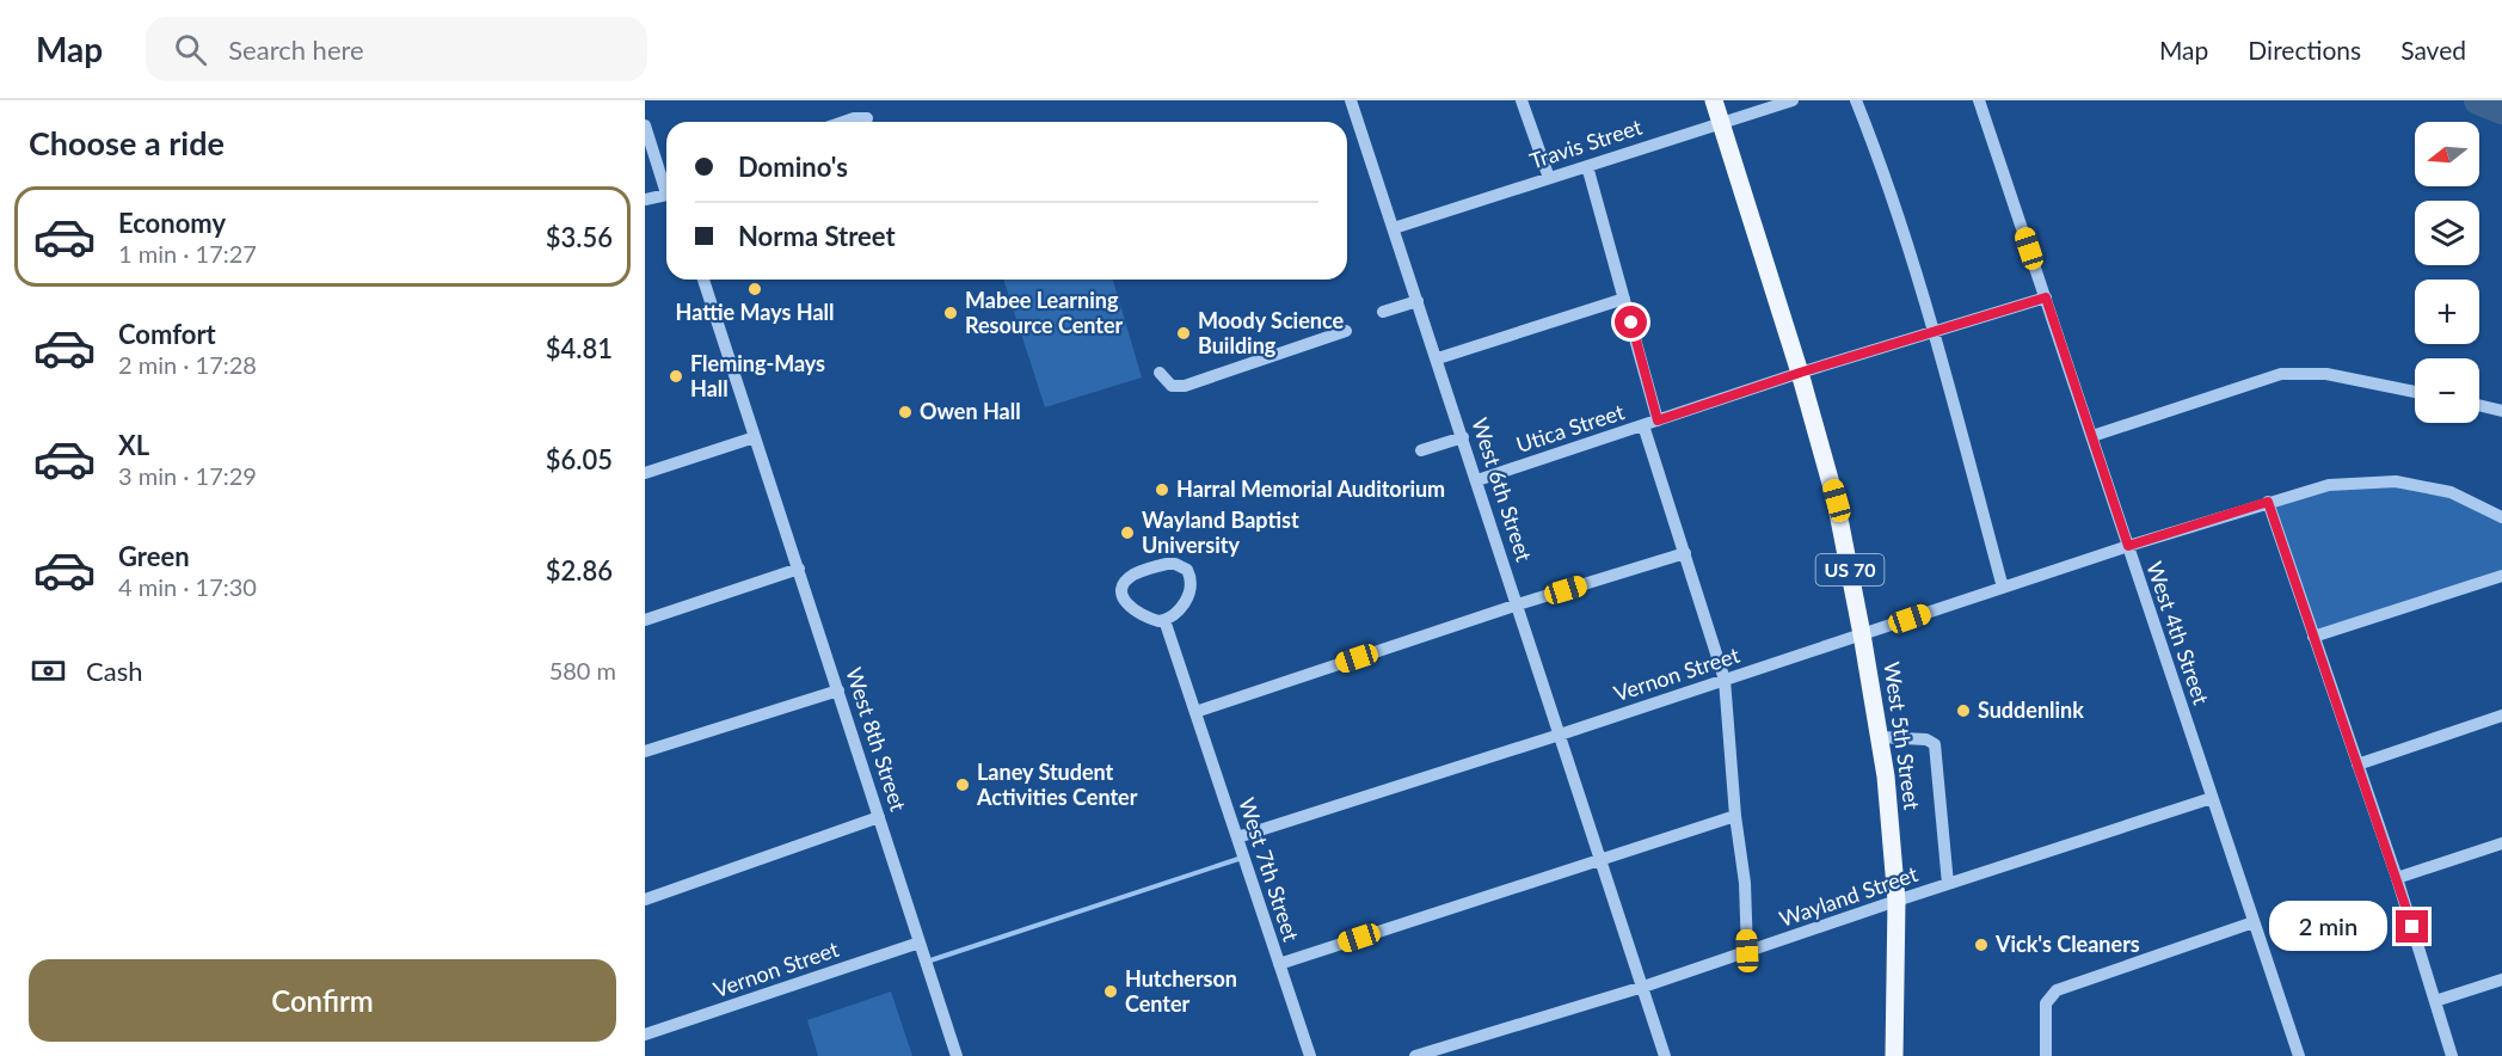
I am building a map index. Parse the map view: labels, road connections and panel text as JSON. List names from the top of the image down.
{
  "streets": {
    "main road": ["US 70", "West 5th Street"],
    "street": [
      "Travis Street",
      "Utica Street",
      "West 6th Street",
      "West 4th Street",
      "Vernon Street",
      "West 8th Street",
      "West 7th Street",
      "Wayland Street"
    ]
  },
  "crossings": [
    ["Travis Street", "West 6th Street"],
    ["Travis Street", "West 5th Street"],
    ["Utica Street", "West 6th Street"],
    ["Utica Street", "West 4th Street"],
    ["Utica Street", "West 5th Street"],
    ["West 6th Street", "Vernon Street"],
    ["West 6th Street", "Wayland Street"],
    ["West 4th Street", "Vernon Street"],
    ["West 4th Street", "Wayland Street"],
    ["Vernon Street", "West 5th Street"],
    ["Vernon Street", "West 8th Street"],
    ["Vernon Street", "West 7th Street"],
    ["West 5th Street", "Wayland Street"]
  ],
  "places": [
    "Hattie Mays Hall",
    "Mabee Learning Resource Center",
    "Moody Science Building",
    "Fleming-Mays Hall",
    "Owen Hall",
    "Harral Memorial Auditorium",
    "Wayland Baptist University",
    "Suddenlink",
    "Laney Student Activities Center",
    "Vick's Cleaners",
    "Hutcherson Center"
  ],
  "north": "left",
  "page": {
    "header": "Map",
    "search": "Search here",
    "nav": ["Map", "Directions", "Saved"],
    "heading": "Choose a ride",
    "map_buttons": ["+", "−"],
    "banner": ["Domino's", "Norma Street"],
    "list": [
      {
        "name": "Economy",
        "note": "1 min · 17:27",
        "value": "$3.56"
      },
      {
        "name": "Comfort",
        "note": "2 min · 17:28",
        "value": "$4.81"
      },
      {
        "name": "XL",
        "note": "3 min · 17:29",
        "value": "$6.05"
      },
      {
        "name": "Green",
        "note": "4 min · 17:30",
        "value": "$2.86"
      }
    ],
    "pay": ["Cash", "580 m"],
    "bubble": "2 min",
    "buttons": "Confirm"
  }
}
